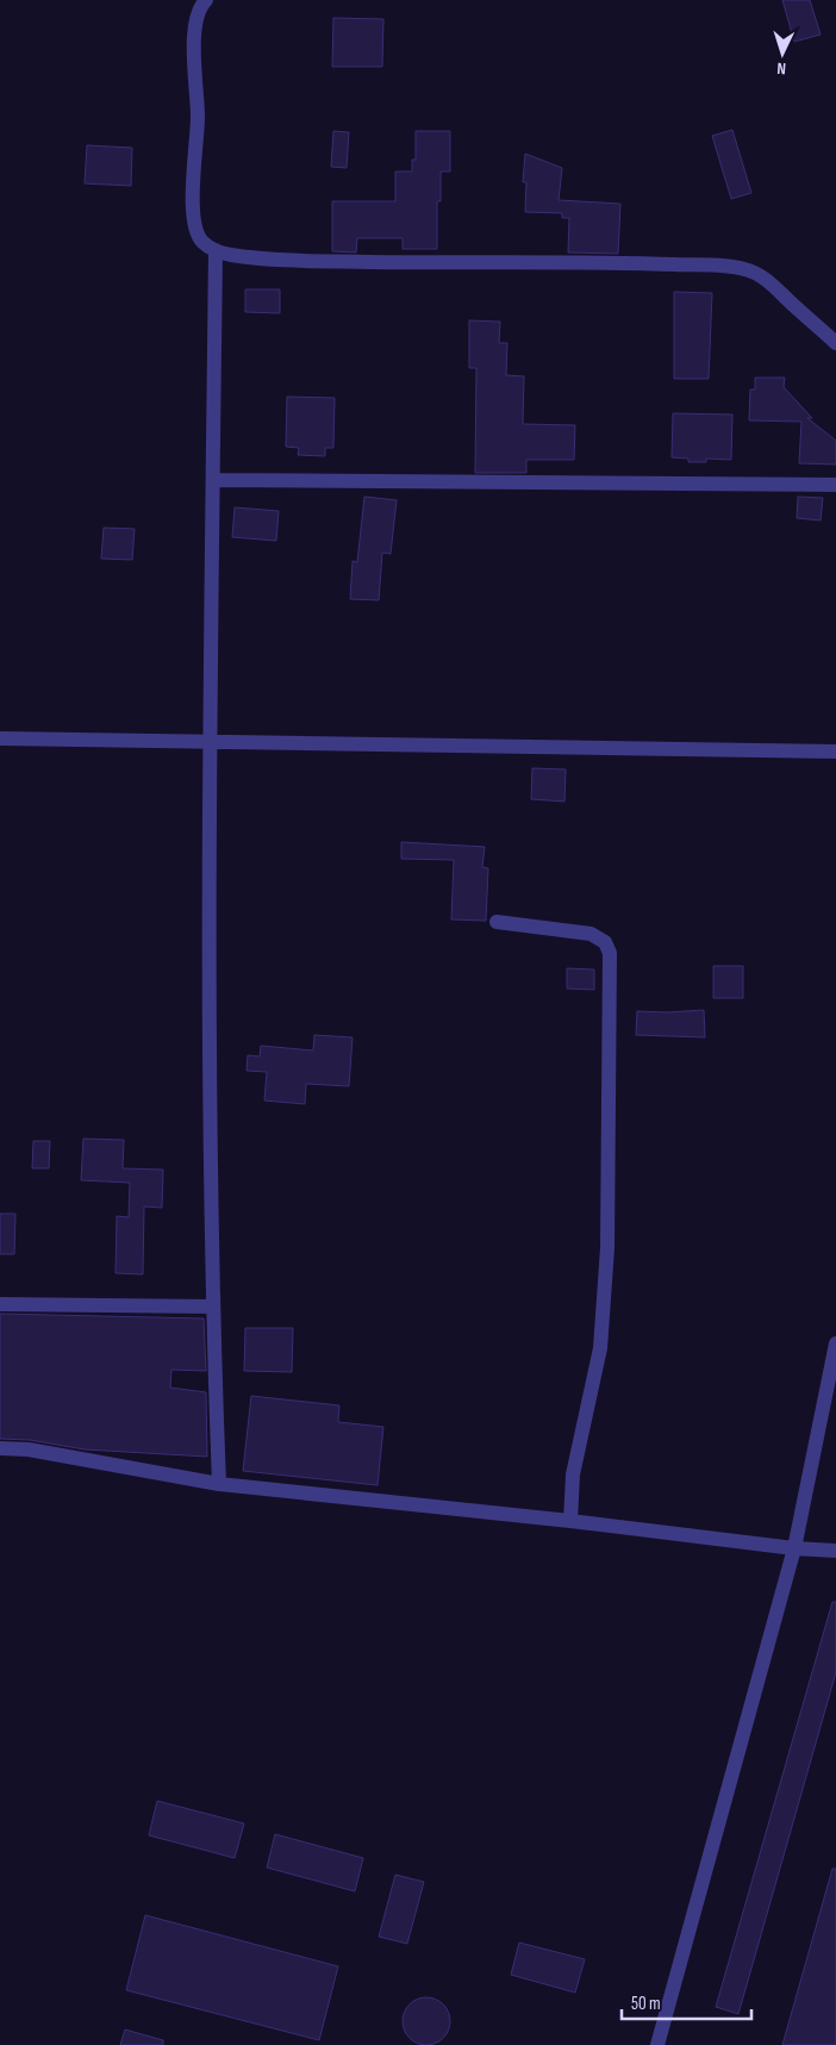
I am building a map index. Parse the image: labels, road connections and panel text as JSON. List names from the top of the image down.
{
  "scale_bar": "50 m",
  "north": "bottom"
}
